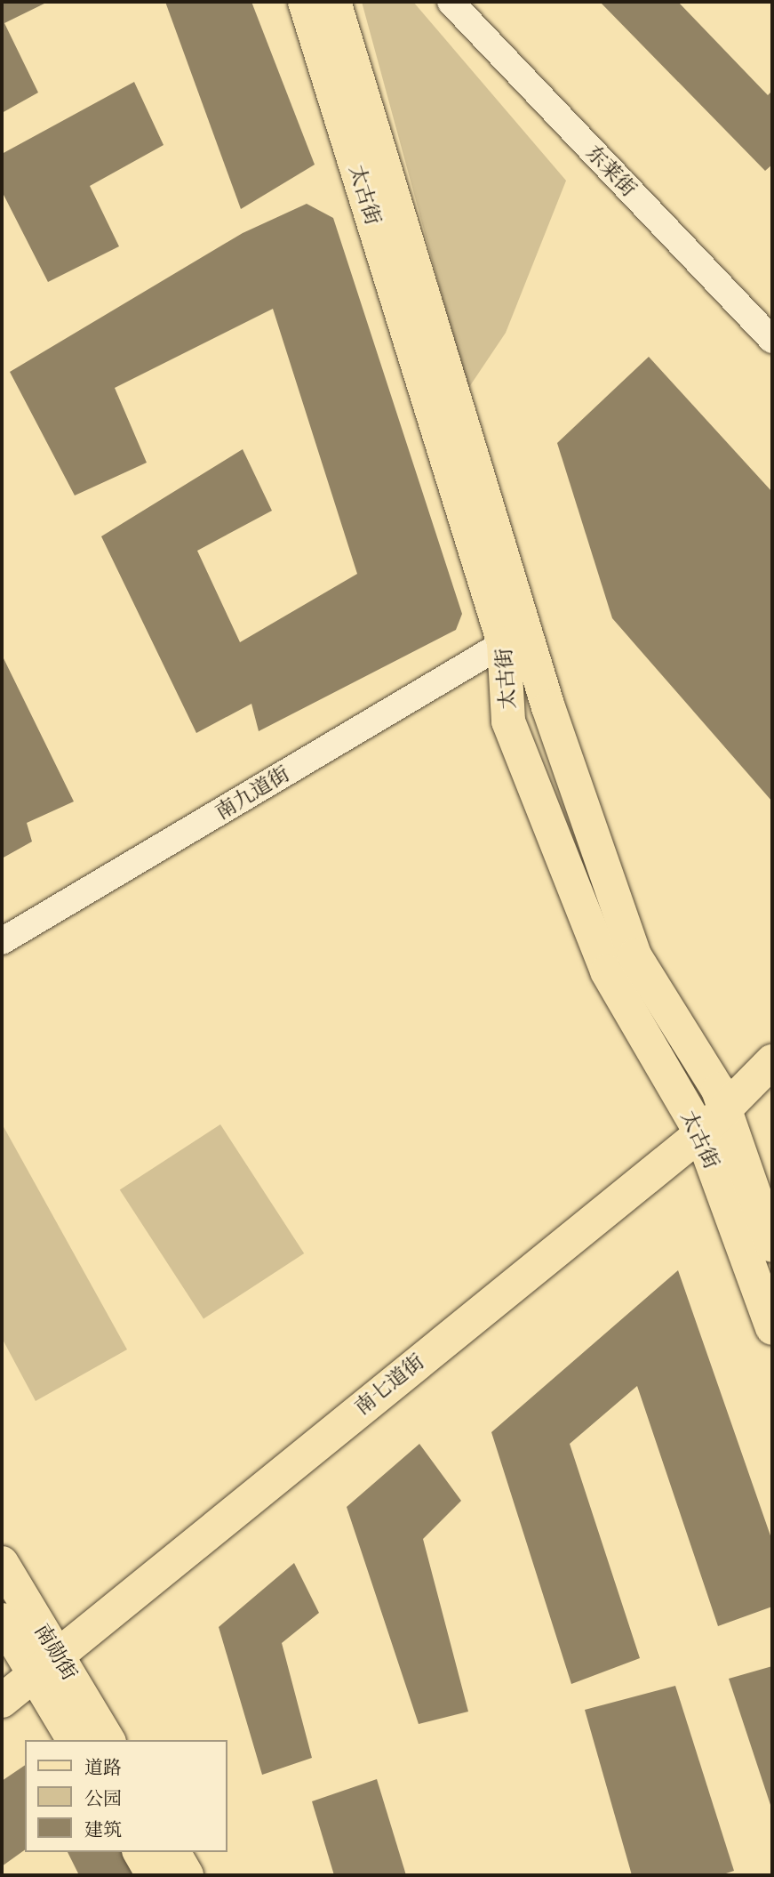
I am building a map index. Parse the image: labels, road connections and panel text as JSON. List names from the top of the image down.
{
  "streets": {
    "main road": ["太古街", "南七道街", "南勋街"],
    "street": ["东莱街", "南九道街"]
  },
  "crossings": [
    ["太古街", "南九道街"],
    ["太古街", "南七道街"],
    ["南七道街", "南勋街"]
  ],
  "legend": ["道路", "公园", "建筑"]
}
